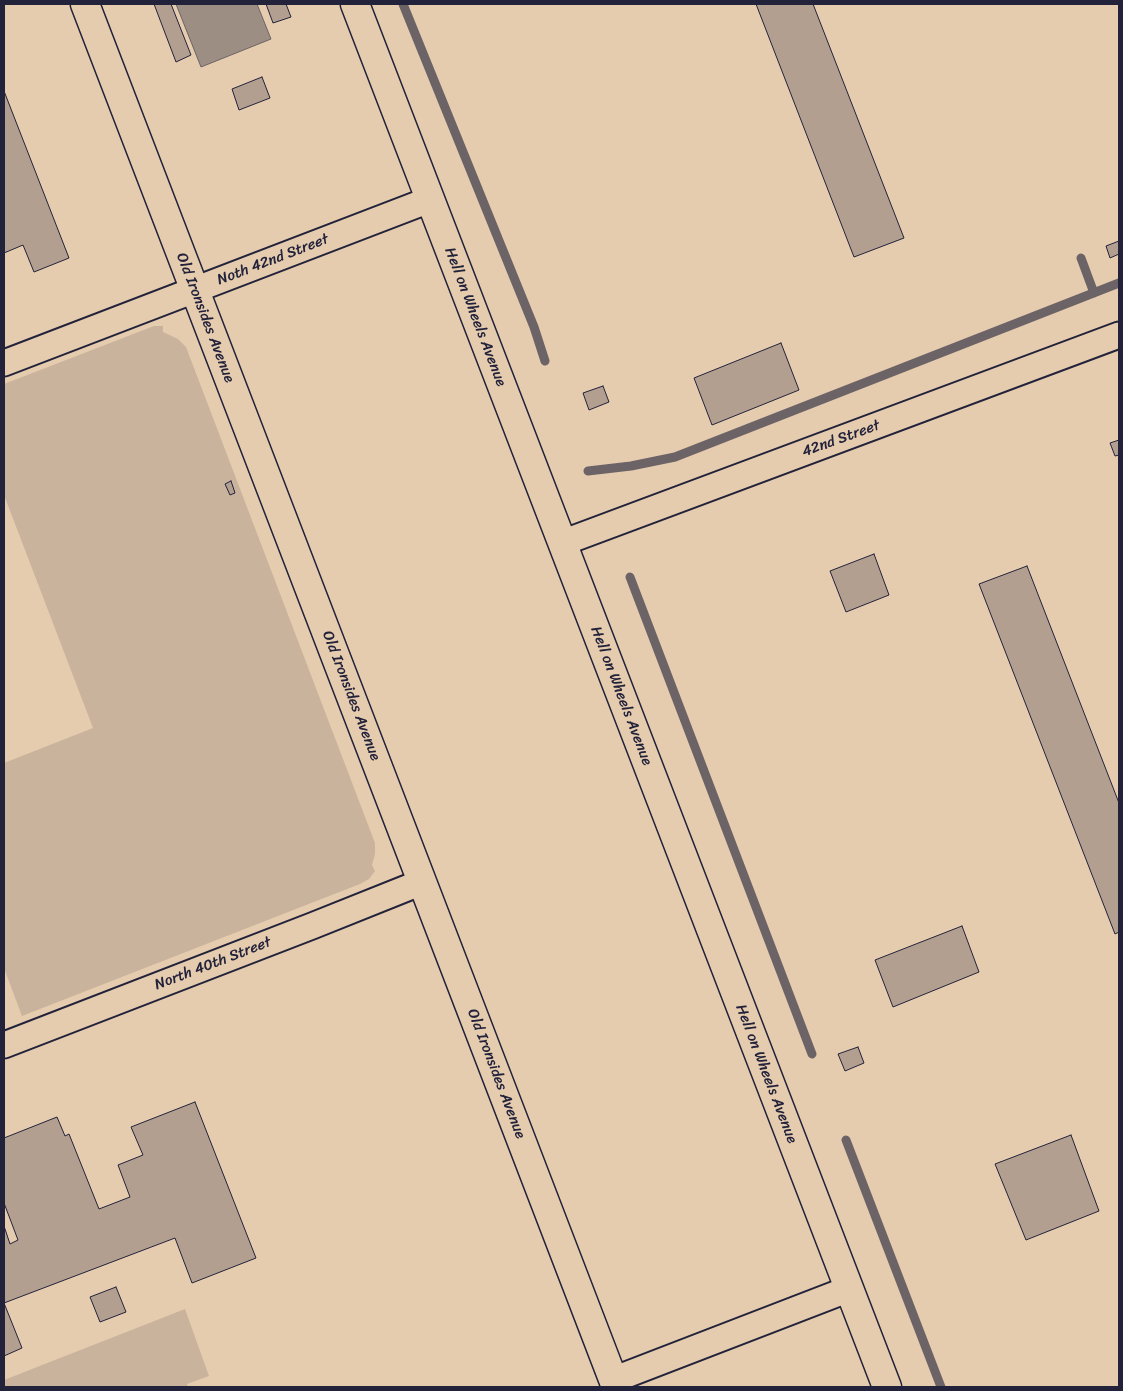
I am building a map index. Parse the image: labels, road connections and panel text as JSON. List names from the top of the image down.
{
  "streets": {
    "street": [
      "Noth 42nd Street",
      "Hell on Wheels Avenue",
      "Old Ironsides Avenue",
      "42nd Street",
      "North 40th Street"
    ]
  },
  "crossings": [
    ["Noth 42nd Street", "Hell on Wheels Avenue"],
    ["Noth 42nd Street", "Old Ironsides Avenue"],
    ["Hell on Wheels Avenue", "42nd Street"],
    ["Old Ironsides Avenue", "North 40th Street"]
  ]
}
